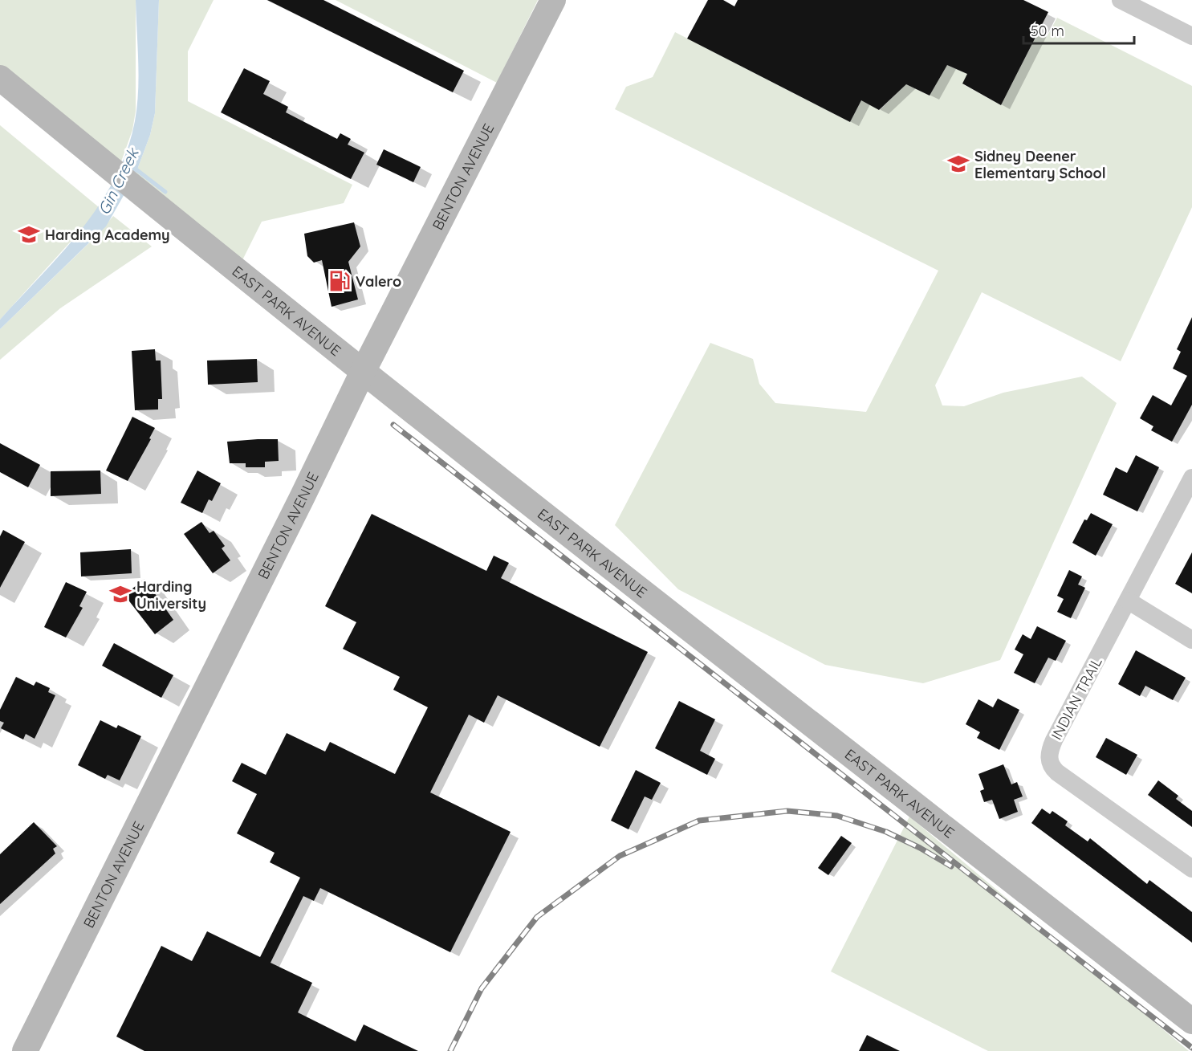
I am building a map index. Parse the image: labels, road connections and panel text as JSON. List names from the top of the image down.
{
  "streets": {
    "street": ["BENTON AVENUE", "EAST PARK AVENUE", "INDIAN TRAIL"]
  },
  "crossings": [
    ["BENTON AVENUE", "EAST PARK AVENUE"]
  ],
  "water": ["Gin Creek"],
  "places": {
    "school or university": ["Sidney Deener Elementary School", "Harding Academy", "Harding University"],
    "fuel station": ["Valero"]
  },
  "scale_bar": "50 m"
}
